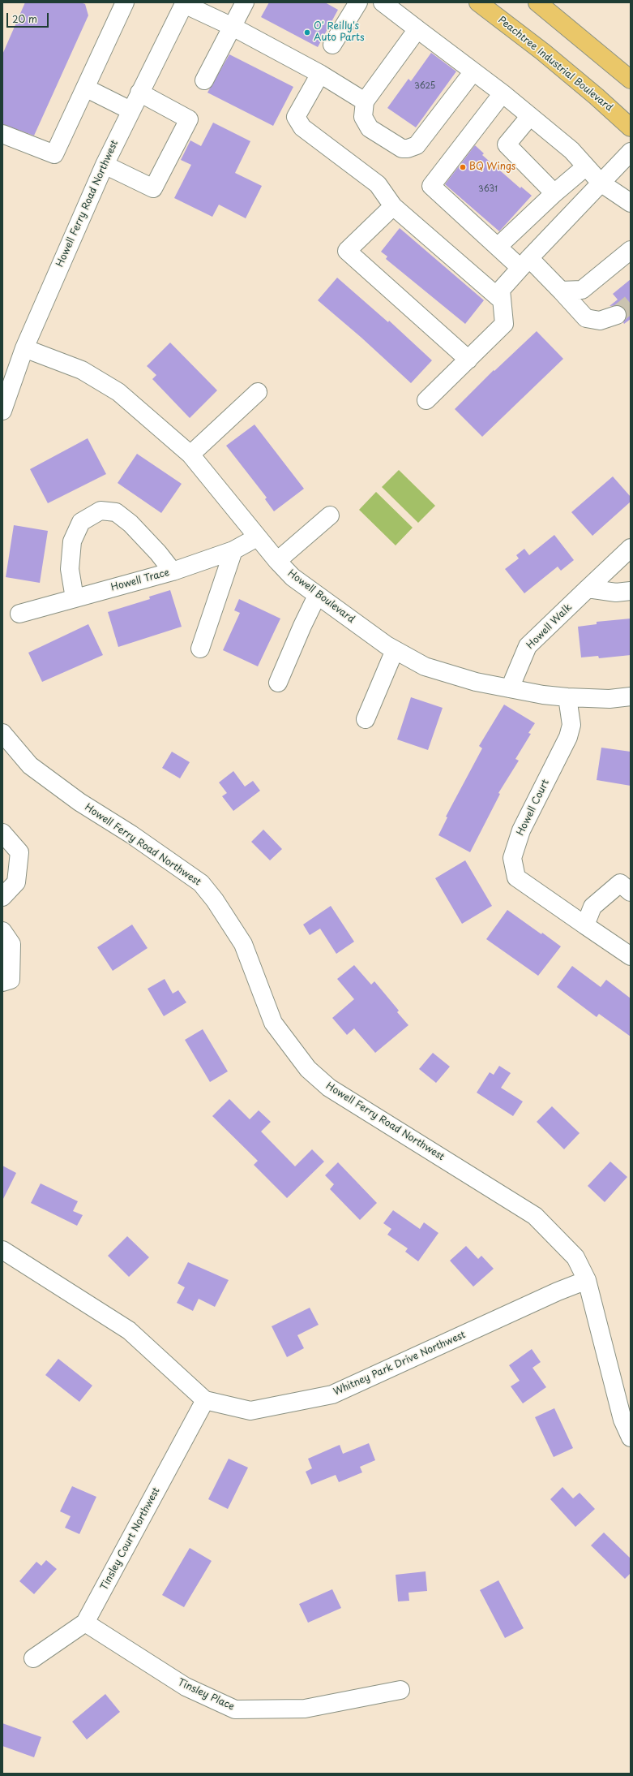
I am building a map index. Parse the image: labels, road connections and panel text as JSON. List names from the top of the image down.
{
  "streets": {
    "highway": ["Peachtree Industrial Boulevard"],
    "street": [
      "Howell Ferry Road Northwest",
      "Howell Trace",
      "Howell Boulevard",
      "Howell Walk",
      "Howell Court",
      "Whitney Park Drive Northwest",
      "Tinsley Court Northwest",
      "Tinsley Place"
    ]
  },
  "crossings": [
    ["Howell Ferry Road Northwest", "Howell Boulevard"],
    ["Howell Ferry Road Northwest", "Whitney Park Drive Northwest"],
    ["Howell Trace", "Howell Boulevard"],
    ["Howell Boulevard", "Howell Walk"],
    ["Howell Boulevard", "Howell Court"],
    ["Whitney Park Drive Northwest", "Tinsley Court Northwest"],
    ["Tinsley Court Northwest", "Tinsley Place"]
  ],
  "places": ["O' Reilly's Auto Parts", "BQ Wings"],
  "house_numbers": ["3625", "3631"],
  "scale_bar": "20 m"
}
